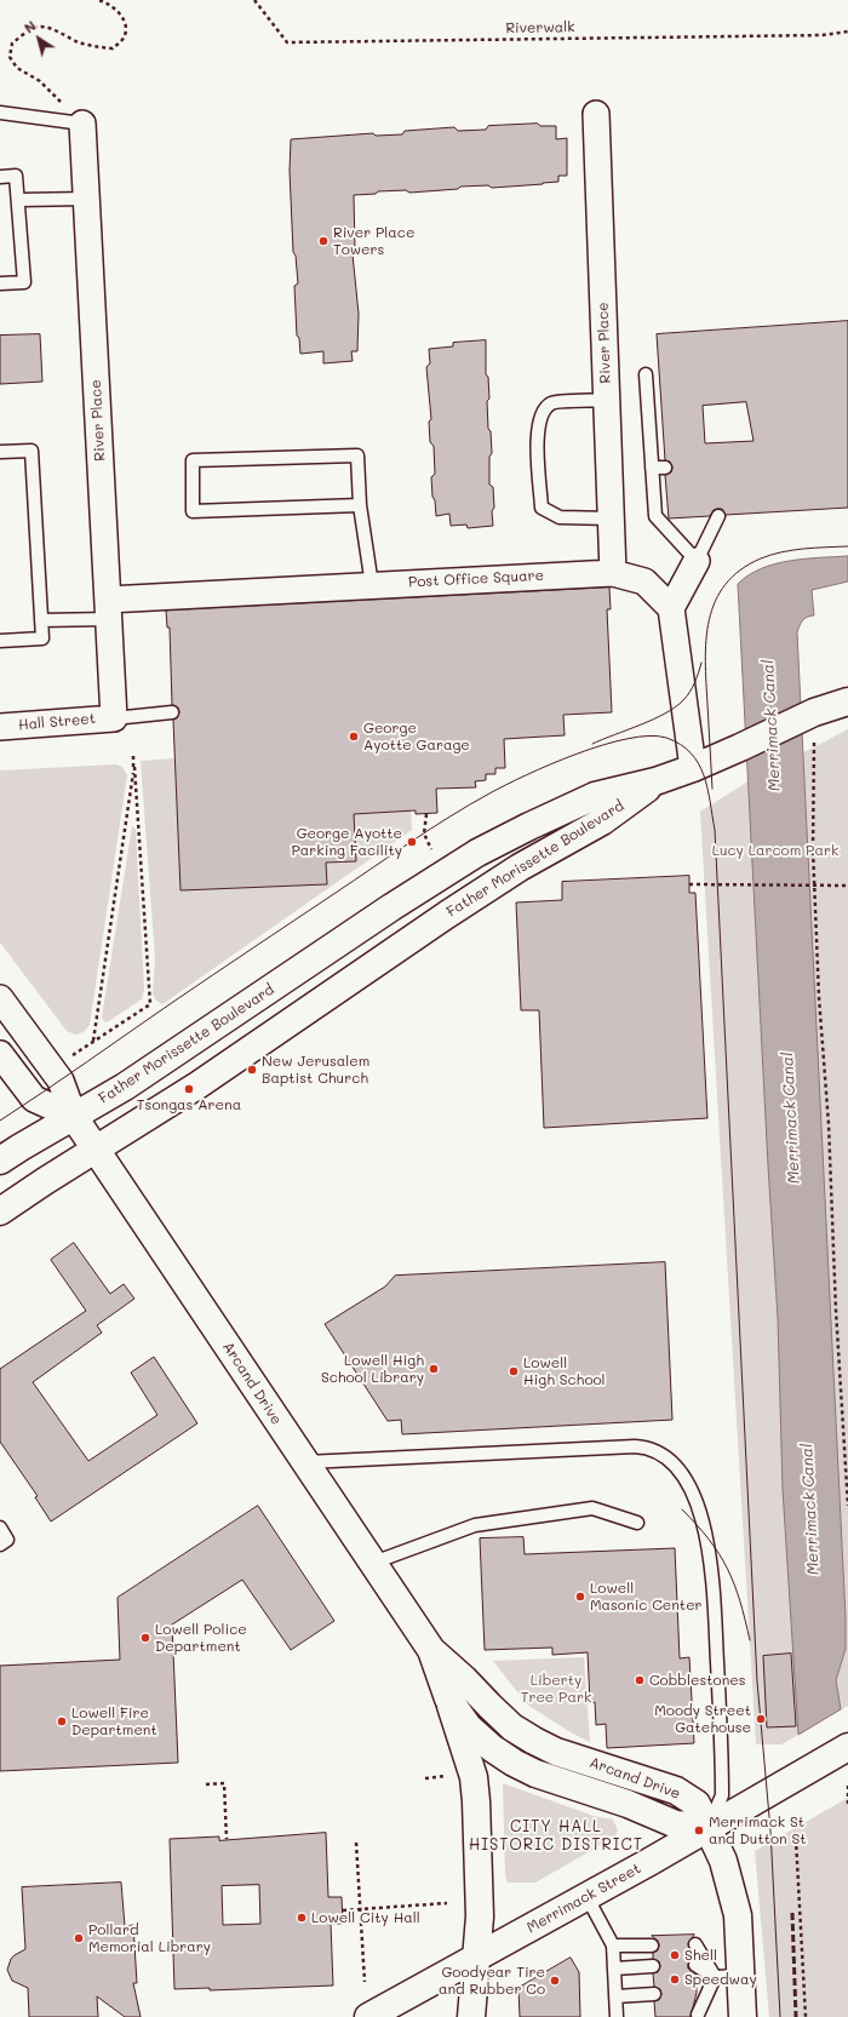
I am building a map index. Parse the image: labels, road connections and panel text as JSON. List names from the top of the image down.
{
  "streets": {
    "main road": ["Father Morissette Boulevard", "Arcand Drive", "Merrimack Street"],
    "street": ["River Place", "Post Office Square", "Hall Street"],
    "path": ["Riverwalk"]
  },
  "crossings": [
    ["River Place", "Post Office Square"],
    ["River Place", "Hall Street"],
    ["Father Morissette Boulevard", "Arcand Drive"],
    ["Arcand Drive", "Merrimack Street"]
  ],
  "districts": ["CITY HALL HISTORIC DISTRICT"],
  "water": ["Merrimack Canal"],
  "parks": ["Lucy Larcom Park", "Liberty Tree Park"],
  "places": [
    "River Place Towers",
    "George Ayotte Garage",
    "George Ayotte Parking Facility",
    "New Jerusalem Baptist Church",
    "Tsongas Arena",
    "Lowell High School Library",
    "Lowell High School",
    "Lowell Masonic Center",
    "Lowell Police Department",
    "Cobblestones",
    "Moody Street Gatehouse",
    "Lowell Fire Department",
    "Merrimack St and Dutton St",
    "Lowell City Hall",
    "Pollard Memorial Library",
    "Shell",
    "Speedway",
    "Goodyear Tire and Rubber Co"
  ],
  "north": "top left"
}
